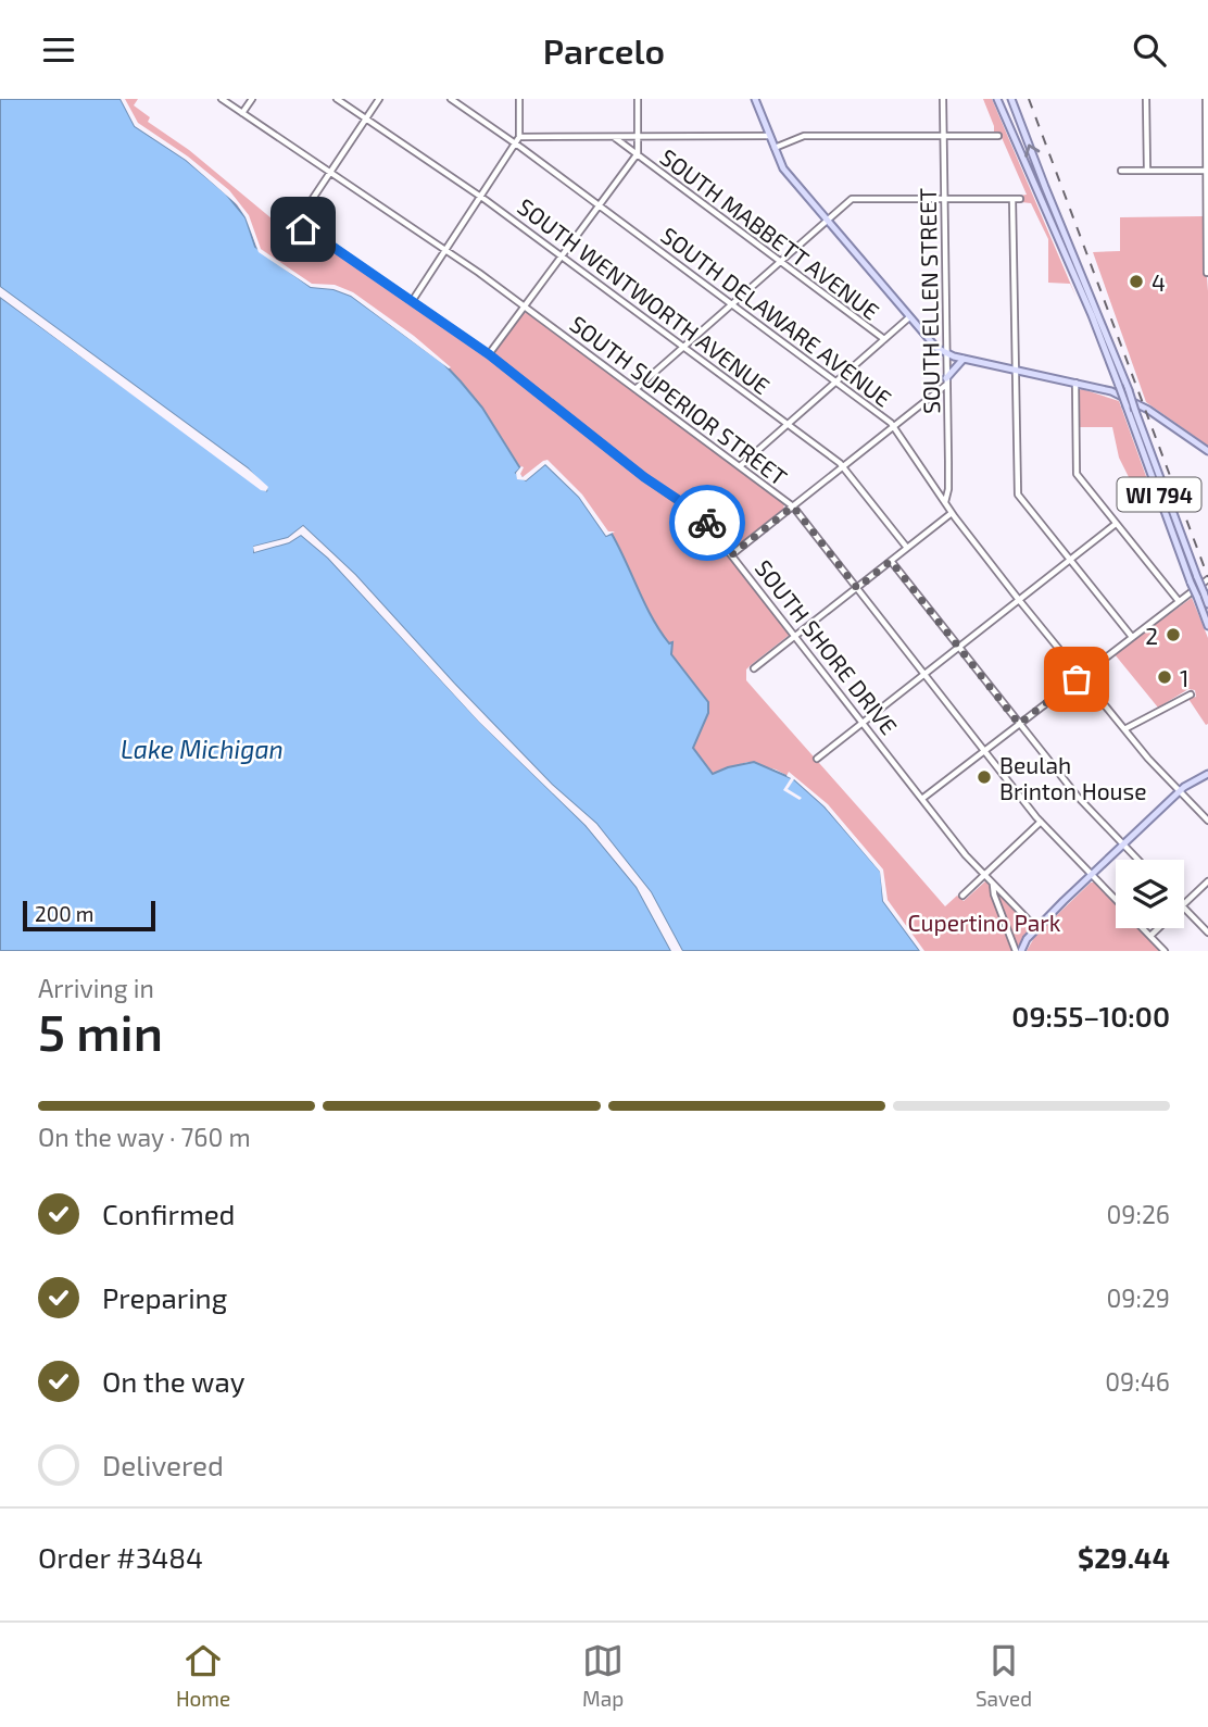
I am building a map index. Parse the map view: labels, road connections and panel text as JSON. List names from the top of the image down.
{
  "streets": {
    "main road": ["WI 794"],
    "street": [
      "SOUTH MABBETT AVENUE",
      "SOUTH WENTWORTH AVENUE",
      "SOUTH ELLEN STREET",
      "SOUTH DELAWARE AVENUE",
      "SOUTH SUPERIOR STREET",
      "SOUTH SHORE DRIVE"
    ]
  },
  "crossings": [
    ["SOUTH ELLEN STREET", "SOUTH DELAWARE AVENUE"]
  ],
  "water": ["Lake Michigan"],
  "parks": ["Cupertino Park"],
  "places": [
    "4",
    "2",
    "1",
    "Beulah Brinton House"
  ],
  "scale_bar": "200 m",
  "page": {
    "header": "Parcelo",
    "scale": "200 m",
    "heading": ["5 min", "Arriving in", "09:55–10:00"],
    "panel": ["Order #3484", "$29.44"],
    "bar": "On the way · 760 m",
    "list": [
      ["Confirmed", "09:26"],
      ["Preparing", "09:29"],
      ["On the way", "09:46"],
      "Delivered"
    ],
    "tabs": ["Home", "Map", "Saved"]
  }
}
